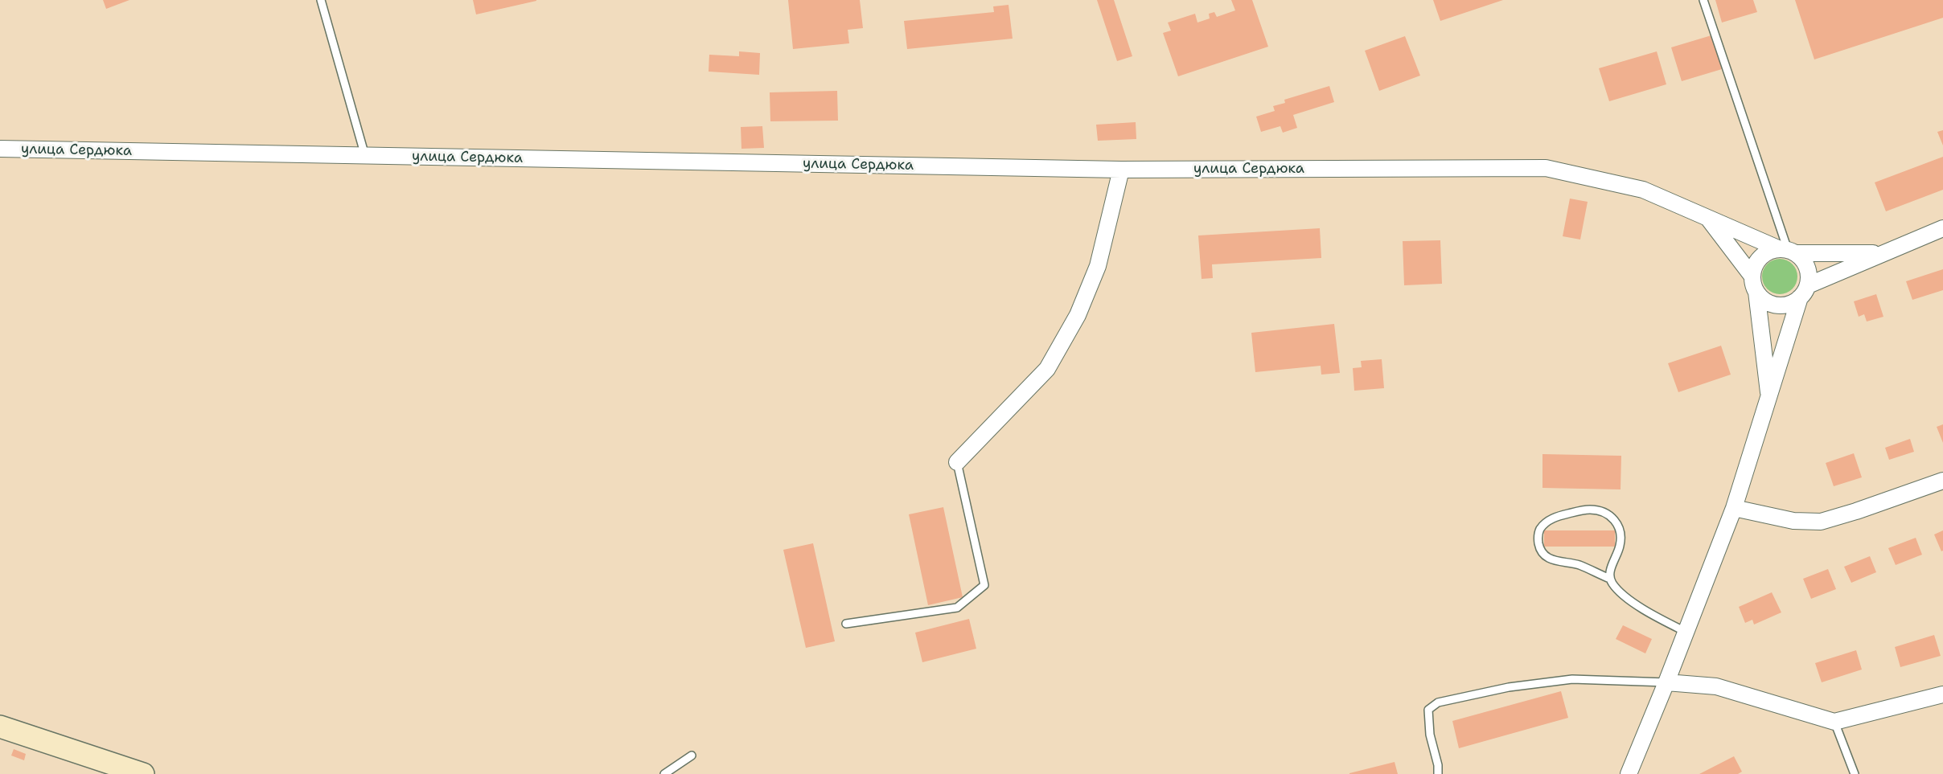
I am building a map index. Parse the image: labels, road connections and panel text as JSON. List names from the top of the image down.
{
  "streets": {
    "street": ["улица Сердюка"]
  }
}
